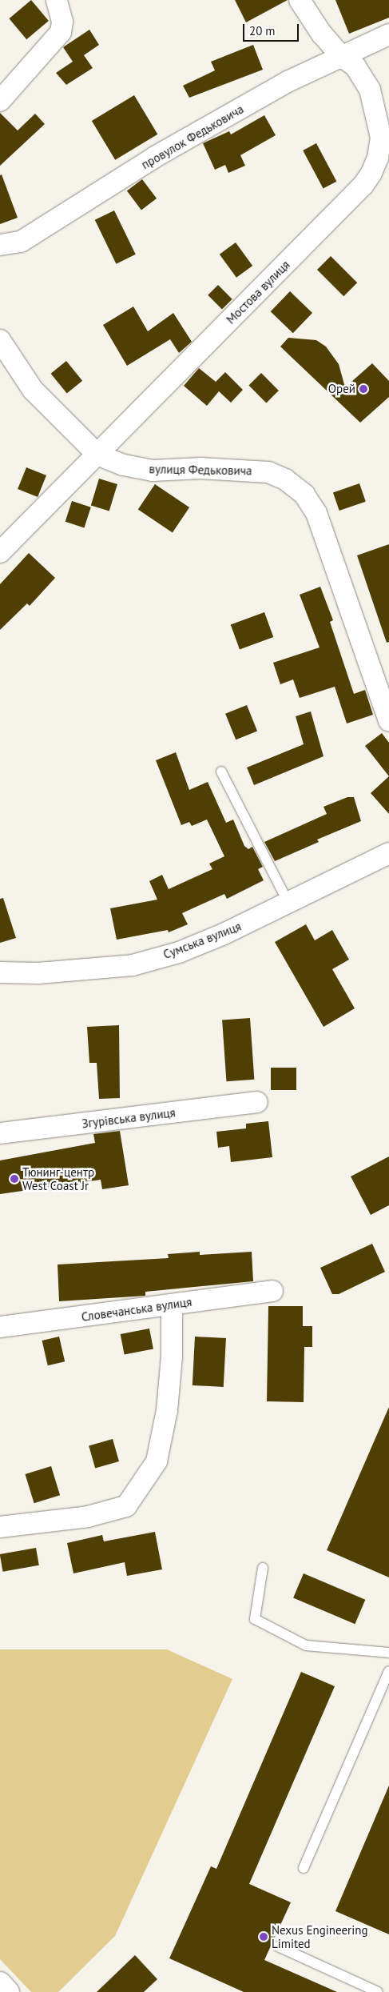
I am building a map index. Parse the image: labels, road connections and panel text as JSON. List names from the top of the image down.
{
  "streets": {
    "street": [
      "провулок Федьковича",
      "Мостова вулиця",
      "вулиця Федьковича",
      "Сумська вулиця",
      "Згурівська вулиця",
      "Словечанська вулиця"
    ]
  },
  "crossings": [
    ["провулок Федьковича", "Мостова вулиця"],
    ["Мостова вулиця", "вулиця Федьковича"]
  ],
  "places": ["Орей", "Тюнинг-центр West Coast Jr", "Nexus Engineering Limited"],
  "scale_bar": "20 m"
}
